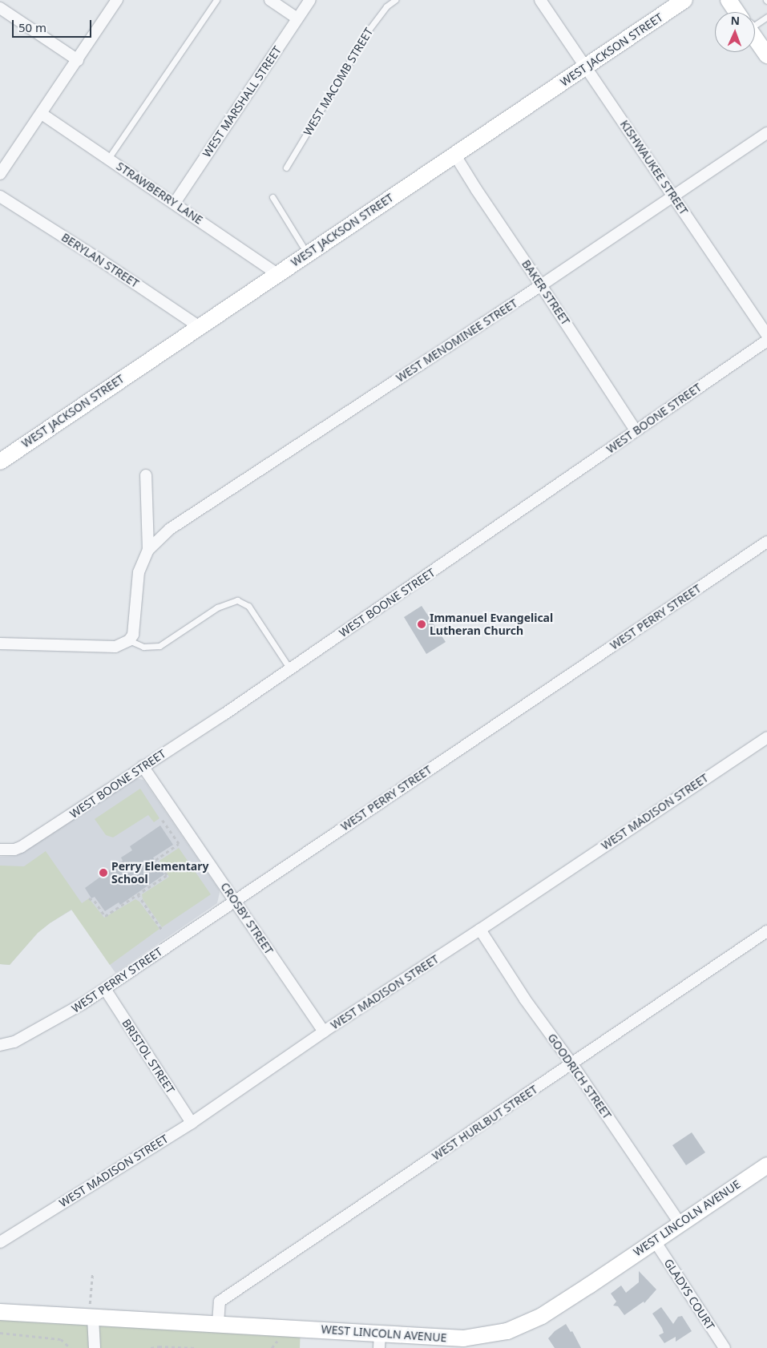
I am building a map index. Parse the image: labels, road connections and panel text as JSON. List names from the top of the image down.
{
  "streets": {
    "street": [
      "WEST JACKSON STREET",
      "WEST MARSHALL STREET",
      "KISHWAUKEE STREET",
      "STRAWBERRY LANE",
      "BERYLAN STREET",
      "BAKER STREET",
      "WEST MENOMINEE STREET",
      "WEST BOONE STREET",
      "WEST PERRY STREET",
      "WEST MADISON STREET",
      "CROSBY STREET",
      "BRISTOL STREET",
      "GOODRICH STREET",
      "WEST HURLBUT STREET",
      "WEST LINCOLN AVENUE",
      "GLADYS COURT"
    ],
    "lane": ["WEST MACOMB STREET"]
  },
  "crossings": [
    ["WEST JACKSON STREET", "KISHWAUKEE STREET"],
    ["WEST JACKSON STREET", "STRAWBERRY LANE"],
    ["WEST JACKSON STREET", "BERYLAN STREET"],
    ["WEST JACKSON STREET", "BAKER STREET"],
    ["WEST MARSHALL STREET", "STRAWBERRY LANE"],
    ["KISHWAUKEE STREET", "WEST MENOMINEE STREET"],
    ["BAKER STREET", "WEST MENOMINEE STREET"],
    ["BAKER STREET", "WEST BOONE STREET"],
    ["WEST BOONE STREET", "CROSBY STREET"],
    ["WEST PERRY STREET", "CROSBY STREET"],
    ["WEST PERRY STREET", "BRISTOL STREET"],
    ["WEST MADISON STREET", "CROSBY STREET"],
    ["WEST MADISON STREET", "BRISTOL STREET"],
    ["WEST MADISON STREET", "GOODRICH STREET"],
    ["GOODRICH STREET", "WEST HURLBUT STREET"],
    ["GOODRICH STREET", "WEST LINCOLN AVENUE"],
    ["WEST HURLBUT STREET", "WEST LINCOLN AVENUE"],
    ["WEST LINCOLN AVENUE", "GLADYS COURT"]
  ],
  "places": ["Immanuel Evangelical Lutheran Church", "Perry Elementary School"],
  "scale_bar": "50 m",
  "north": "top"
}
